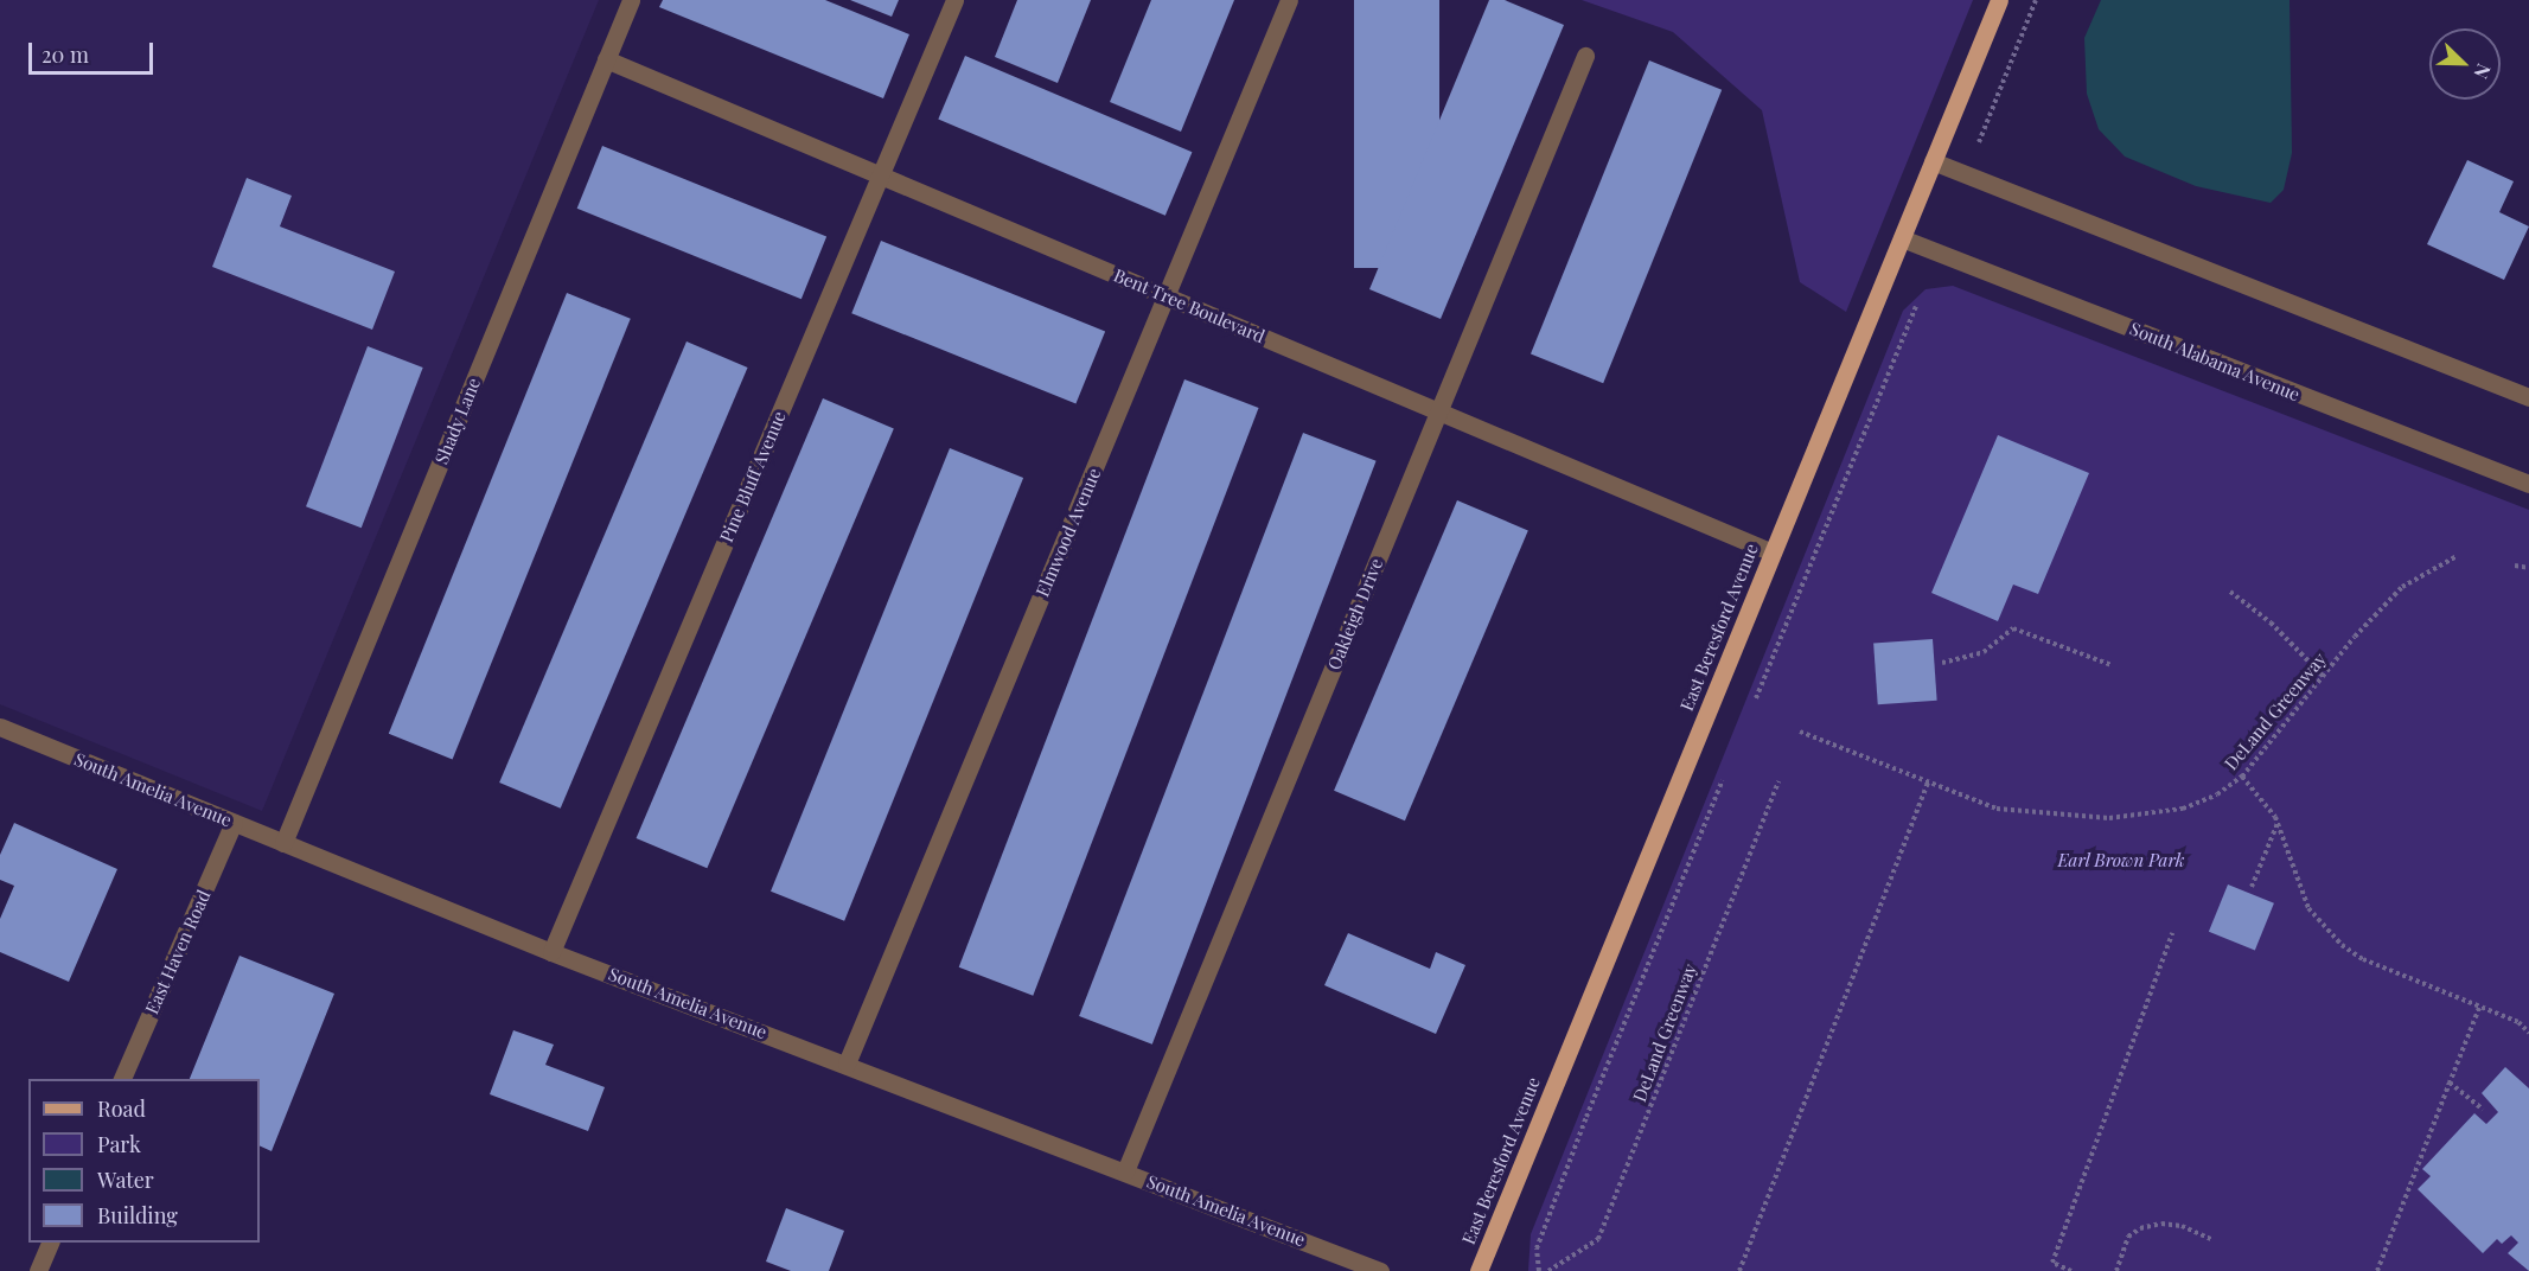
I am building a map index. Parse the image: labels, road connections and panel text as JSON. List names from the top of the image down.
{
  "streets": {
    "main road": ["East Beresford Avenue"],
    "street": [
      "Bent Tree Boulevard",
      "South Alabama Avenue",
      "Shady Lane",
      "Pine Bluff Avenue",
      "Elmwood Avenue",
      "Oakleigh Drive",
      "South Amelia Avenue",
      "East Haven Road"
    ],
    "path": ["DeLand Greenway"]
  },
  "crossings": [
    ["Bent Tree Boulevard", "Shady Lane"],
    ["Bent Tree Boulevard", "Pine Bluff Avenue"],
    ["Bent Tree Boulevard", "Elmwood Avenue"],
    ["Bent Tree Boulevard", "Oakleigh Drive"],
    ["Bent Tree Boulevard", "East Beresford Avenue"],
    ["South Alabama Avenue", "East Beresford Avenue"],
    ["Shady Lane", "South Amelia Avenue"],
    ["Pine Bluff Avenue", "South Amelia Avenue"],
    ["Elmwood Avenue", "South Amelia Avenue"],
    ["Oakleigh Drive", "South Amelia Avenue"],
    ["South Amelia Avenue", "East Haven Road"]
  ],
  "parks": ["Earl Brown Park"],
  "legend": [
    "Road",
    "Park",
    "Water",
    "Building"
  ],
  "scale_bar": "20 m",
  "north": "bottom right"
}
